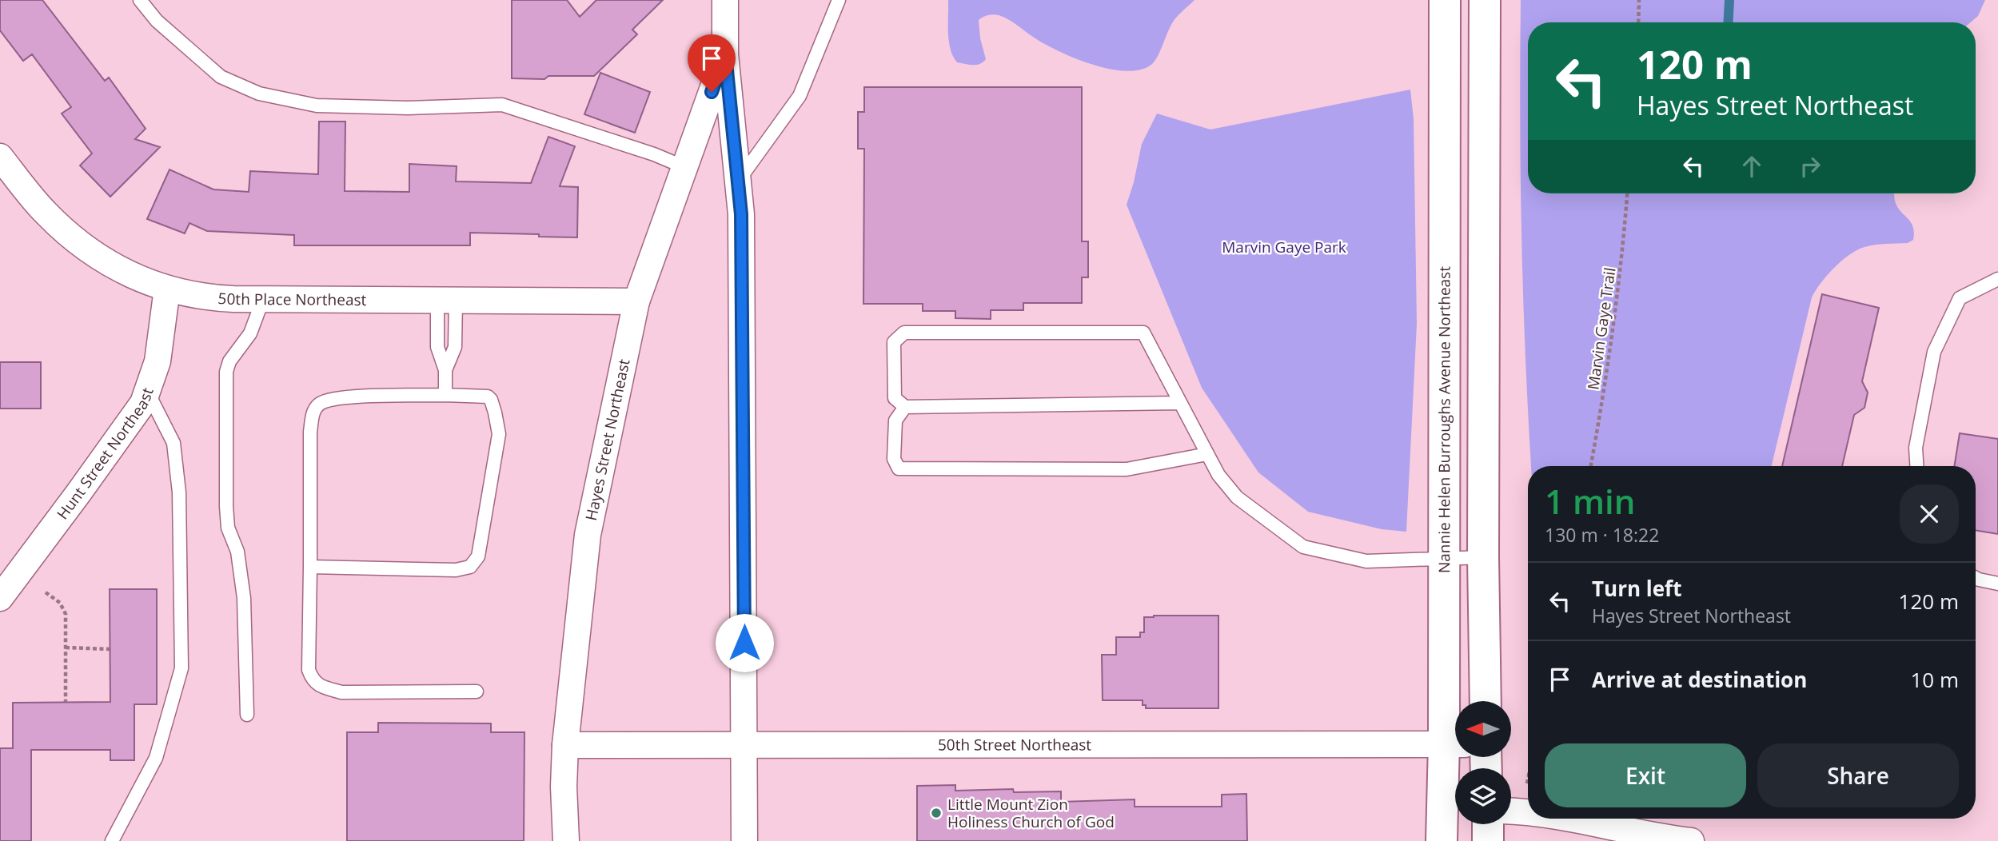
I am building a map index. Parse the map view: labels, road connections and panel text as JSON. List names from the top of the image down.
{
  "streets": {
    "main road": ["Nannie Helen Burroughs Avenue Northeast"],
    "street": [
      "50th Place Northeast",
      "Hayes Street Northeast",
      "Hunt Street Northeast",
      "50th Street Northeast"
    ],
    "path": ["Marvin Gaye Trail"]
  },
  "crossings": [
    ["50th Place Northeast", "Hayes Street Northeast"],
    ["50th Place Northeast", "Hunt Street Northeast"],
    ["Nannie Helen Burroughs Avenue Northeast", "50th Street Northeast"],
    ["Hayes Street Northeast", "50th Street Northeast"]
  ],
  "parks": ["Marvin Gaye Park"],
  "places": ["Little Mount Zion Holiness Church of God"],
  "north": "left",
  "page": {
    "turn": ["120 m", "Hayes Street Northeast"],
    "heading": ["1 min", "130 m · 18:22"],
    "list": [
      {
        "name": "Turn left",
        "note": "Hayes Street Northeast",
        "value": "120 m"
      },
      {
        "name": "Arrive at destination",
        "value": "10 m"
      }
    ],
    "buttons": ["Exit", "Share"]
  }
}
